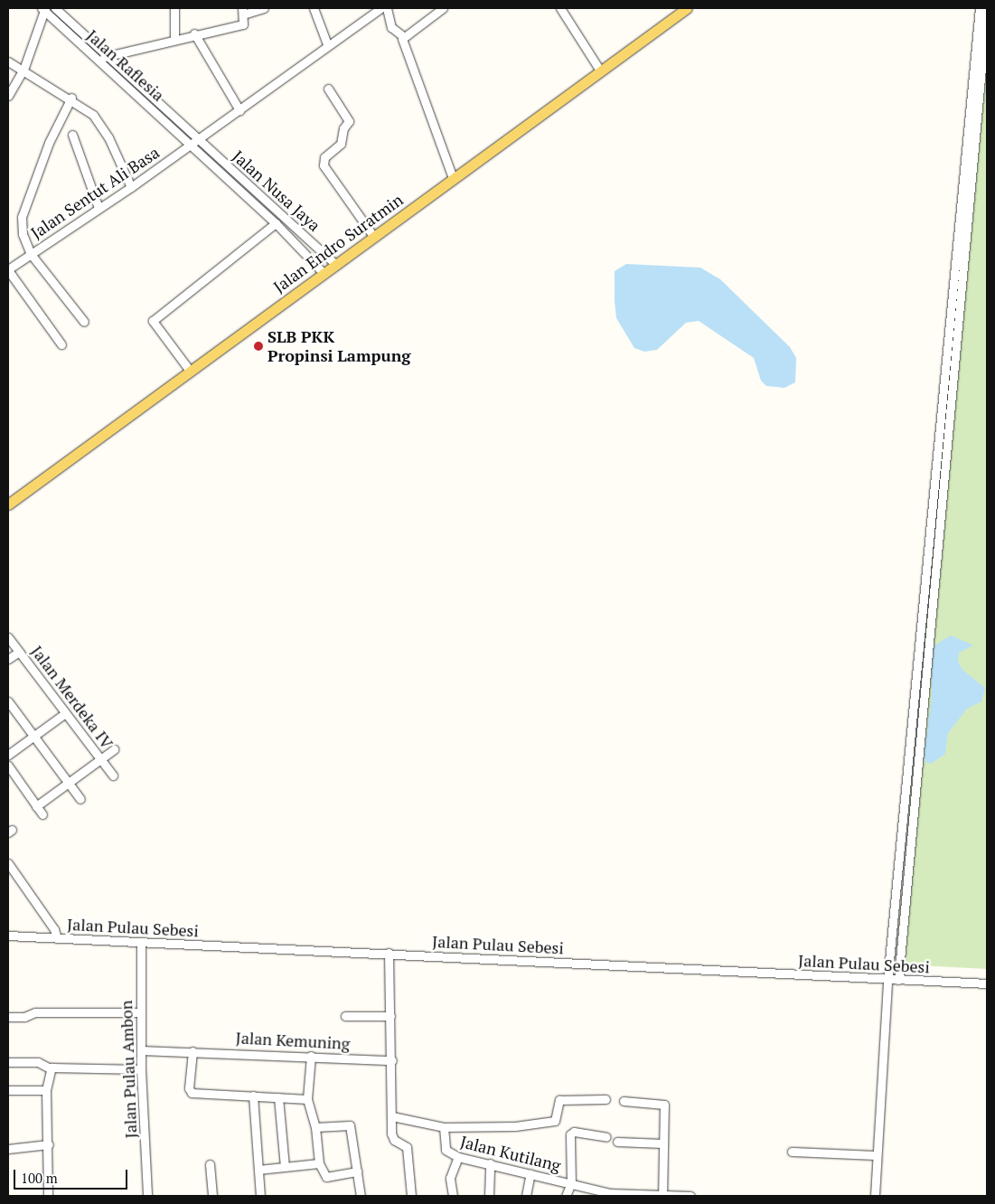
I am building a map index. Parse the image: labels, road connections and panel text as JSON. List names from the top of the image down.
{
  "streets": {
    "main road": ["Jalan Endro Suratmin"],
    "street": [
      "Jalan Raflesia",
      "Jalan Nusa Jaya",
      "Jalan Sentut Ali Basa",
      "Jalan Merdeka IV",
      "Jalan Pulau Sebesi",
      "Jalan Kemuning",
      "Jalan Pulau Ambon",
      "Jalan Kutilang"
    ]
  },
  "crossings": [
    ["Jalan Raflesia", "Jalan Nusa Jaya"],
    ["Jalan Raflesia", "Jalan Sentut Ali Basa"],
    ["Jalan Nusa Jaya", "Jalan Sentut Ali Basa"],
    ["Jalan Nusa Jaya", "Jalan Endro Suratmin"],
    ["Jalan Pulau Sebesi", "Jalan Pulau Ambon"],
    ["Jalan Kemuning", "Jalan Pulau Ambon"]
  ],
  "places": ["SLB PKK Propinsi Lampung"],
  "scale_bar": "100 m"
}
